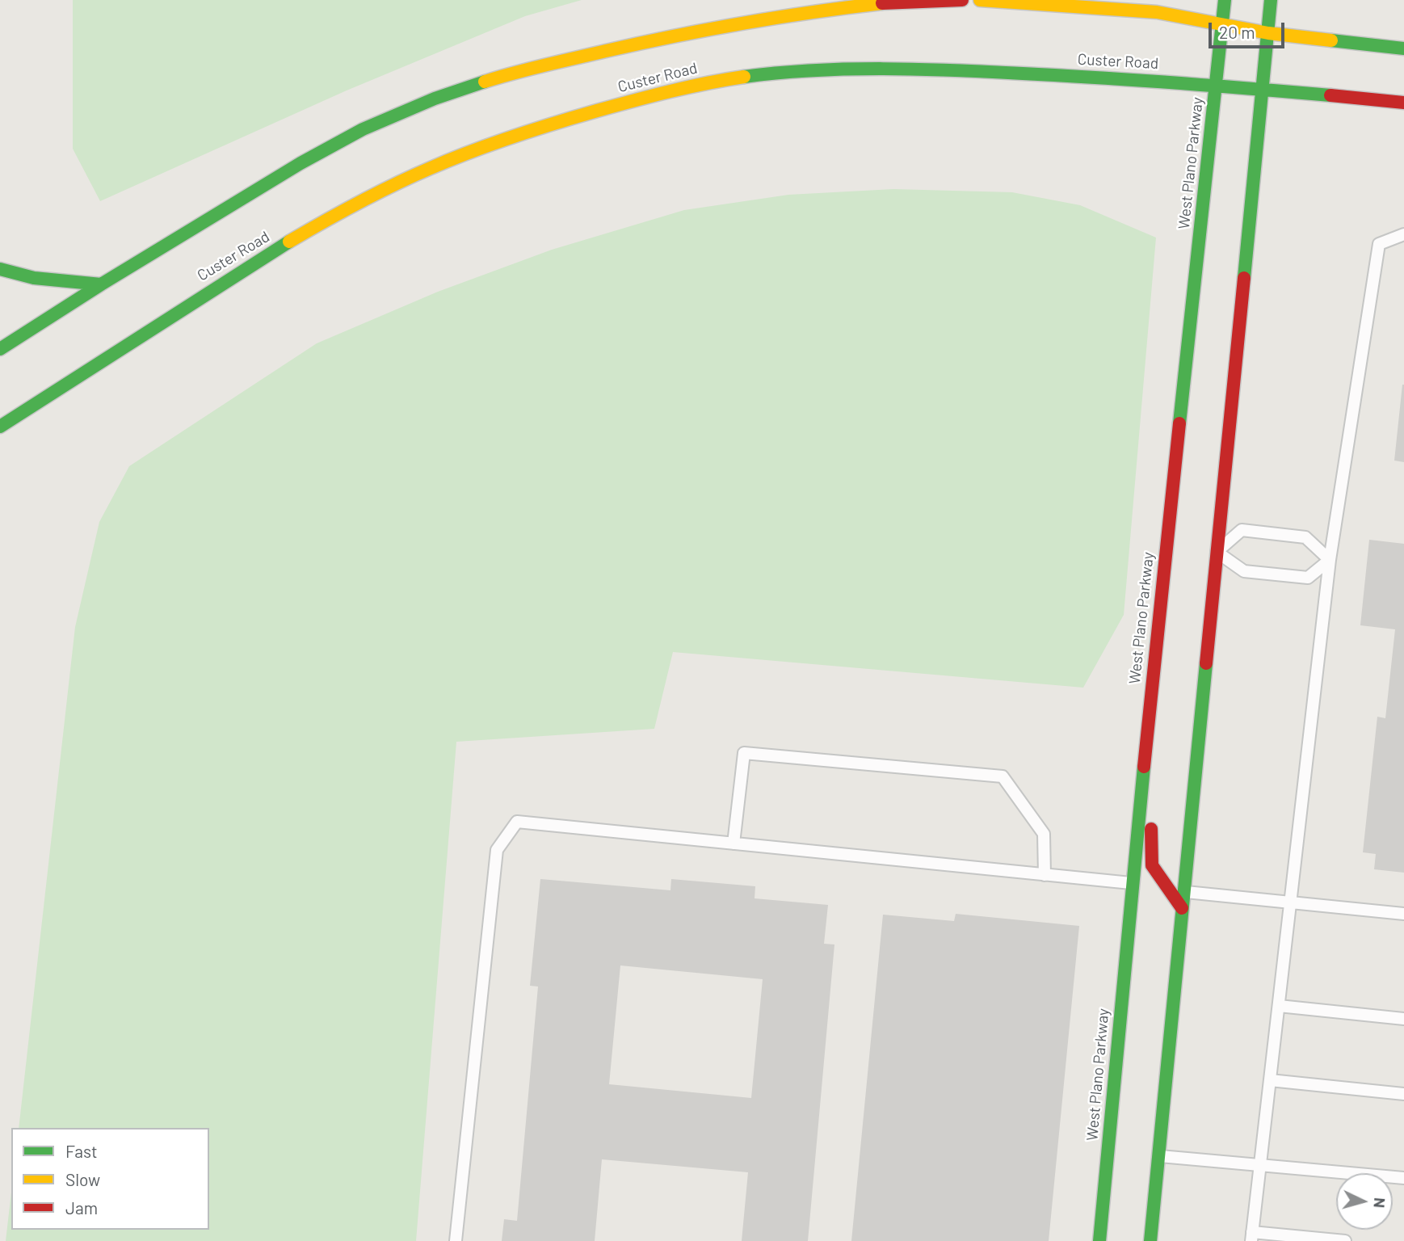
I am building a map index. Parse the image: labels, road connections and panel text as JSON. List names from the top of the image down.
{
  "streets": {
    "main road": ["Custer Road", "West Plano Parkway"]
  },
  "crossings": [
    ["Custer Road", "West Plano Parkway"]
  ],
  "legend": ["Fast", "Slow", "Jam"],
  "scale_bar": "20 m",
  "north": "right"
}
